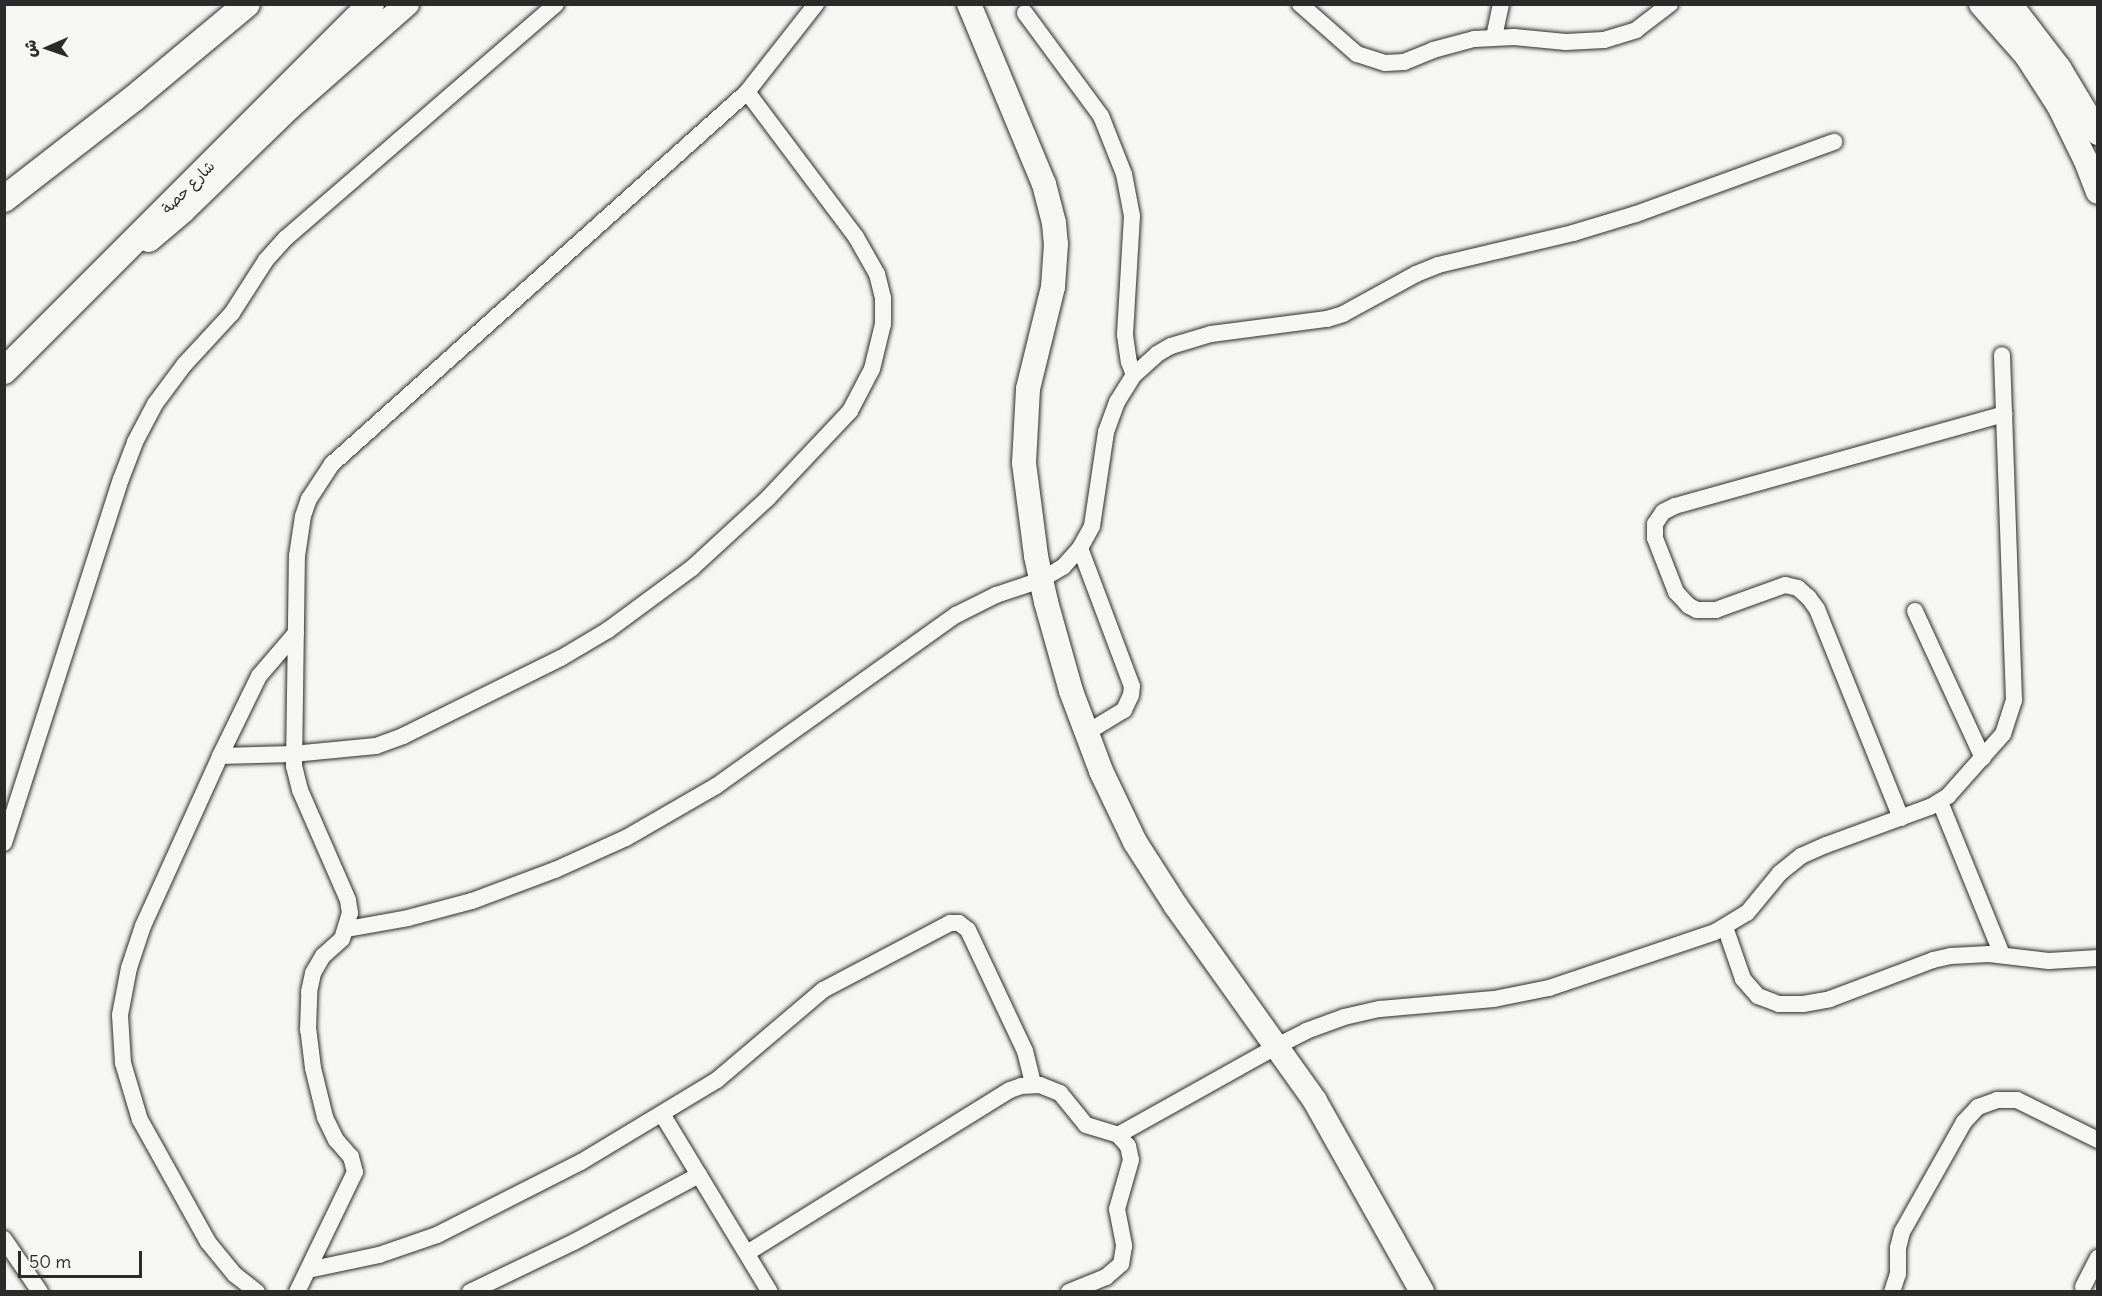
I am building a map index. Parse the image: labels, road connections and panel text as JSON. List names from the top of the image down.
{
  "streets": {
    "main road": ["شارع حصة"]
  },
  "scale_bar": "50 m",
  "north": "left"
}
